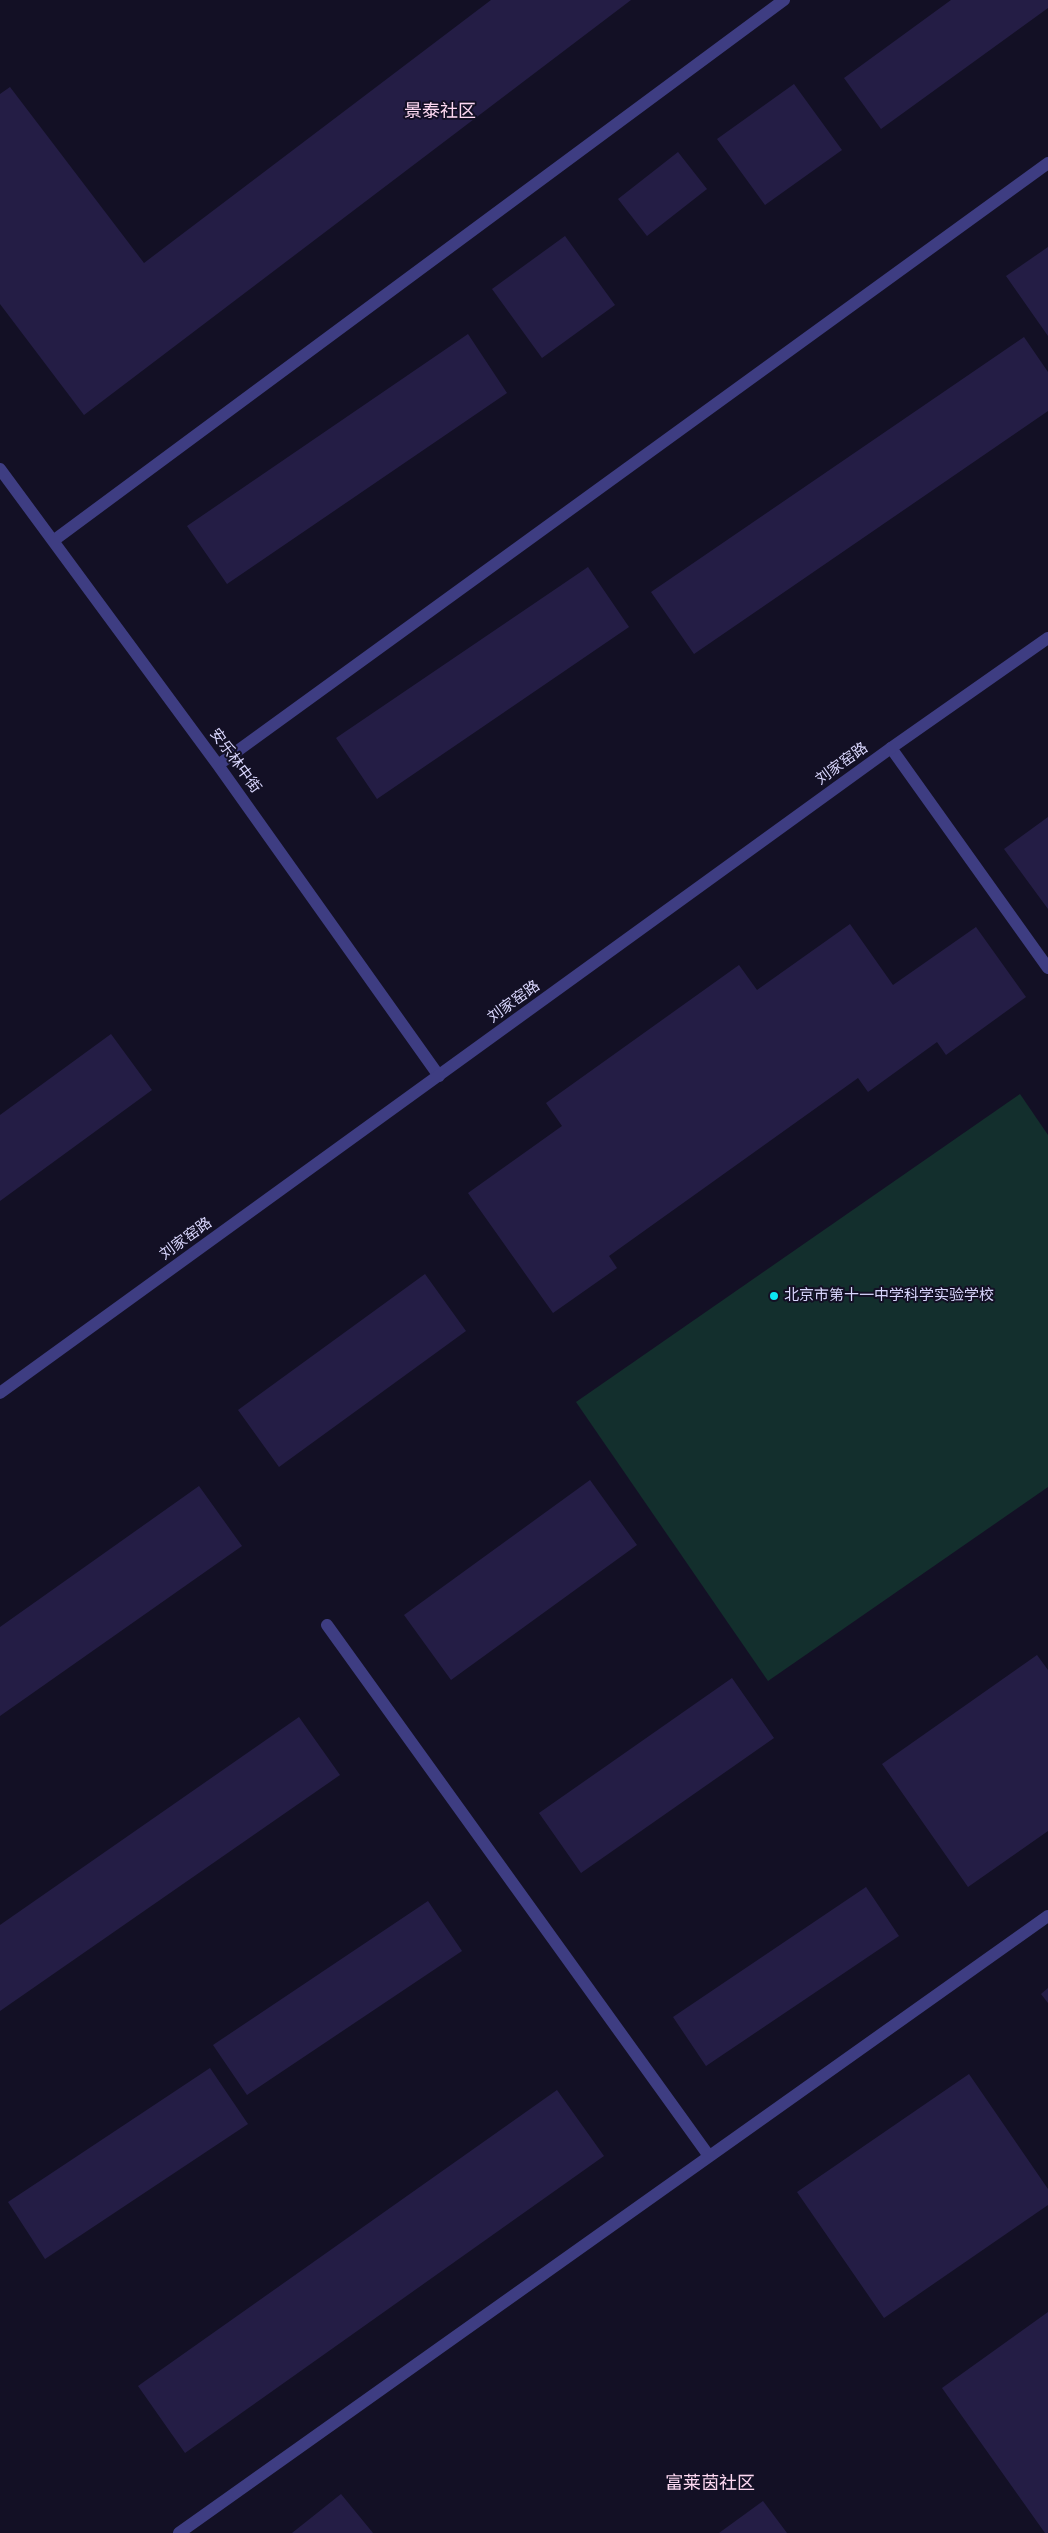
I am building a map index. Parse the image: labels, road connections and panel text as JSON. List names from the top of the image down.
{
  "streets": {
    "street": ["安乐林中街", "刘家窑路"]
  },
  "crossings": [
    ["安乐林中街", "刘家窑路"]
  ],
  "districts": ["景泰社区", "富莱茵社区"],
  "places": ["北京市第十一中学科学实验学校"]
}
